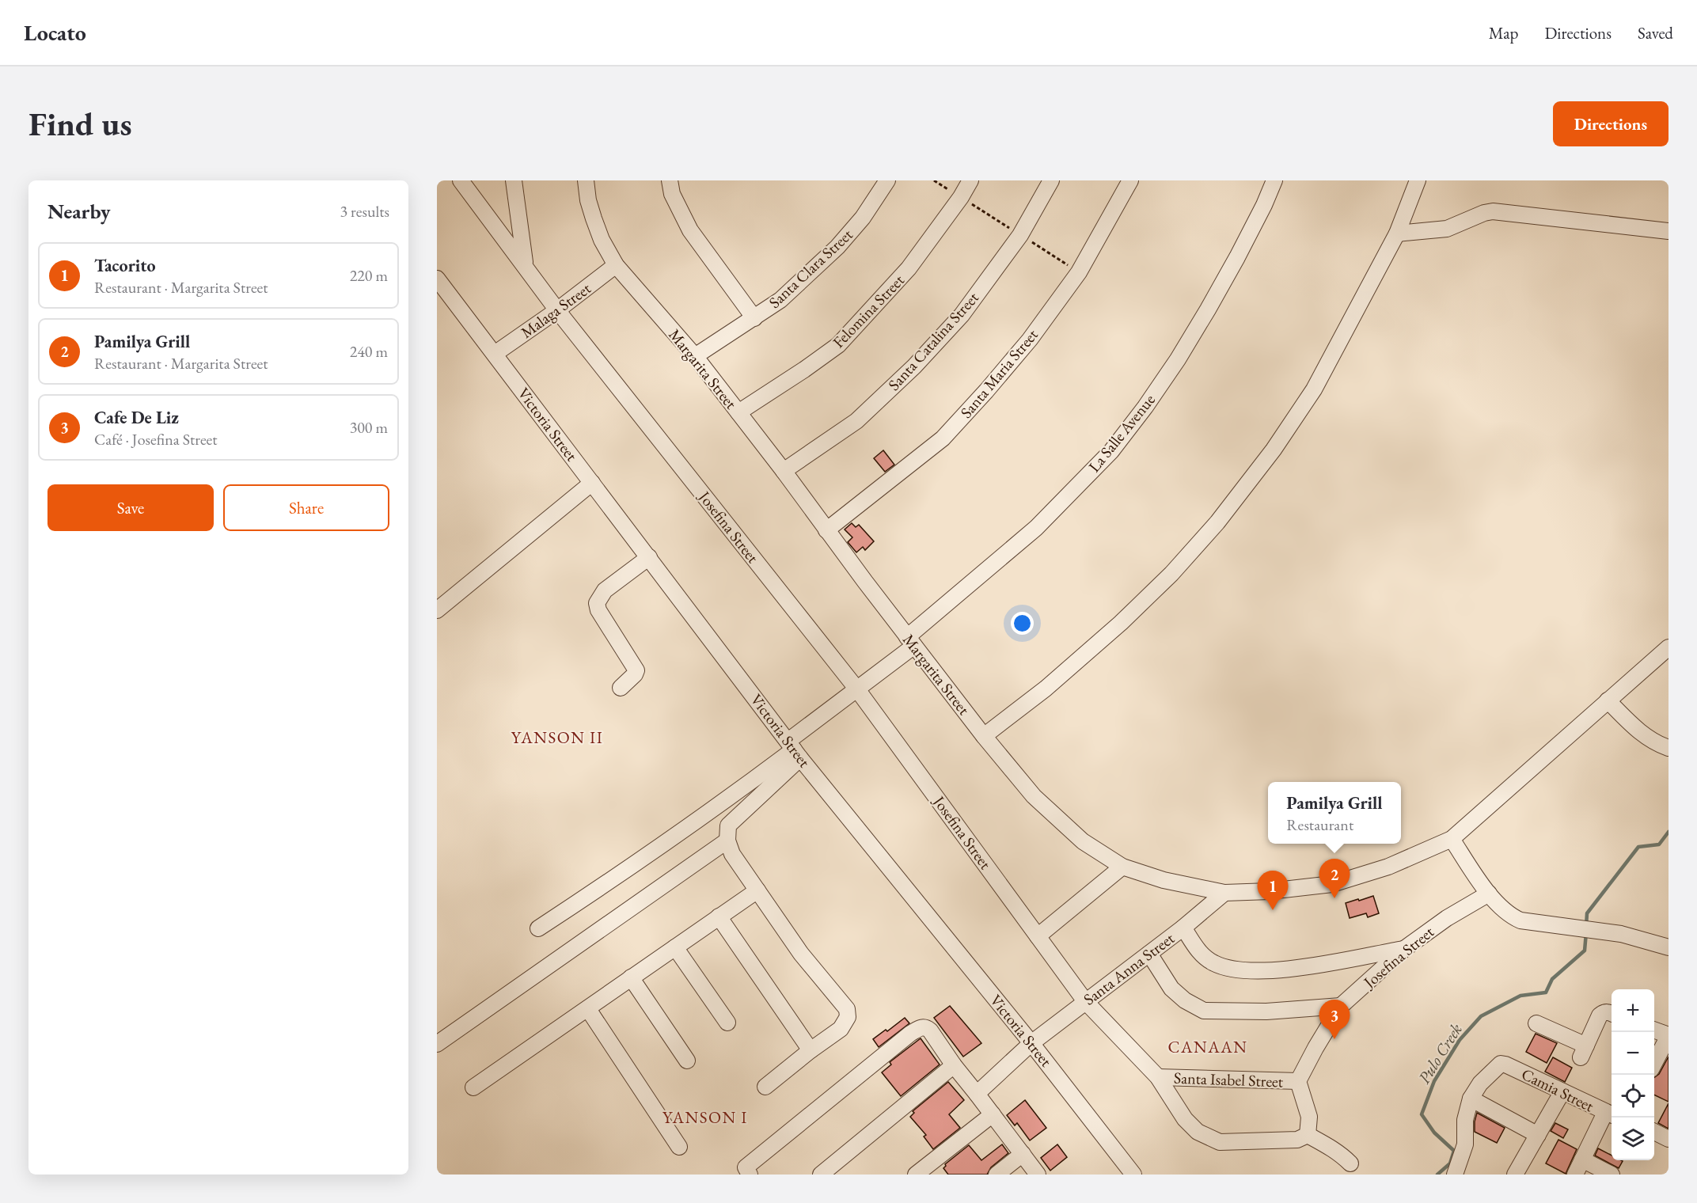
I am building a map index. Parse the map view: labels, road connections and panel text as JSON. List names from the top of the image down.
{
  "streets": {
    "street": [
      "Santa Clara Street",
      "Malaga Street",
      "Felomina Street",
      "Santa Catalina Street",
      "Margarita Street",
      "Santa Maria Street",
      "Victoria Street",
      "La Salle Avenue",
      "Josefina Street",
      "Santa Anna Street",
      "Santa Isabel Street",
      "Camia Street"
    ]
  },
  "crossings": [
    ["Santa Clara Street", "Margarita Street"],
    ["Malaga Street", "Margarita Street"],
    ["Malaga Street", "Victoria Street"],
    ["Malaga Street", "Josefina Street"],
    ["Felomina Street", "Margarita Street"],
    ["Santa Catalina Street", "Margarita Street"],
    ["Margarita Street", "Santa Maria Street"],
    ["Margarita Street", "La Salle Avenue"],
    ["Margarita Street", "Santa Anna Street"],
    ["Victoria Street", "La Salle Avenue"],
    ["Victoria Street", "Santa Anna Street"],
    ["La Salle Avenue", "Josefina Street"],
    ["Josefina Street", "Santa Anna Street"],
    ["Josefina Street", "Santa Isabel Street"]
  ],
  "districts": ["YANSON II", "CANAAN", "YANSON I"],
  "water": ["Pulo Creek"],
  "page": {
    "header": "Locato",
    "nav": ["Map", "Directions", "Saved"],
    "buttons": [
      "Directions",
      ["Save", "Share"]
    ],
    "title": "Find us",
    "heading": ["Nearby", "3 results"],
    "list": [
      {
        "mark": "1",
        "name": "Tacorito",
        "note": "Restaurant · Margarita Street",
        "value": "220 m"
      },
      {
        "mark": "2",
        "name": "Pamilya Grill",
        "note": "Restaurant · Margarita Street",
        "value": "240 m"
      },
      {
        "mark": "3",
        "name": "Cafe De Liz",
        "note": "Café · Josefina Street",
        "value": "300 m"
      }
    ],
    "popup": ["Pamilya Grill", "Restaurant"],
    "pins": ["2", "1", "3"],
    "map_buttons": ["+", "−"]
  }
}
